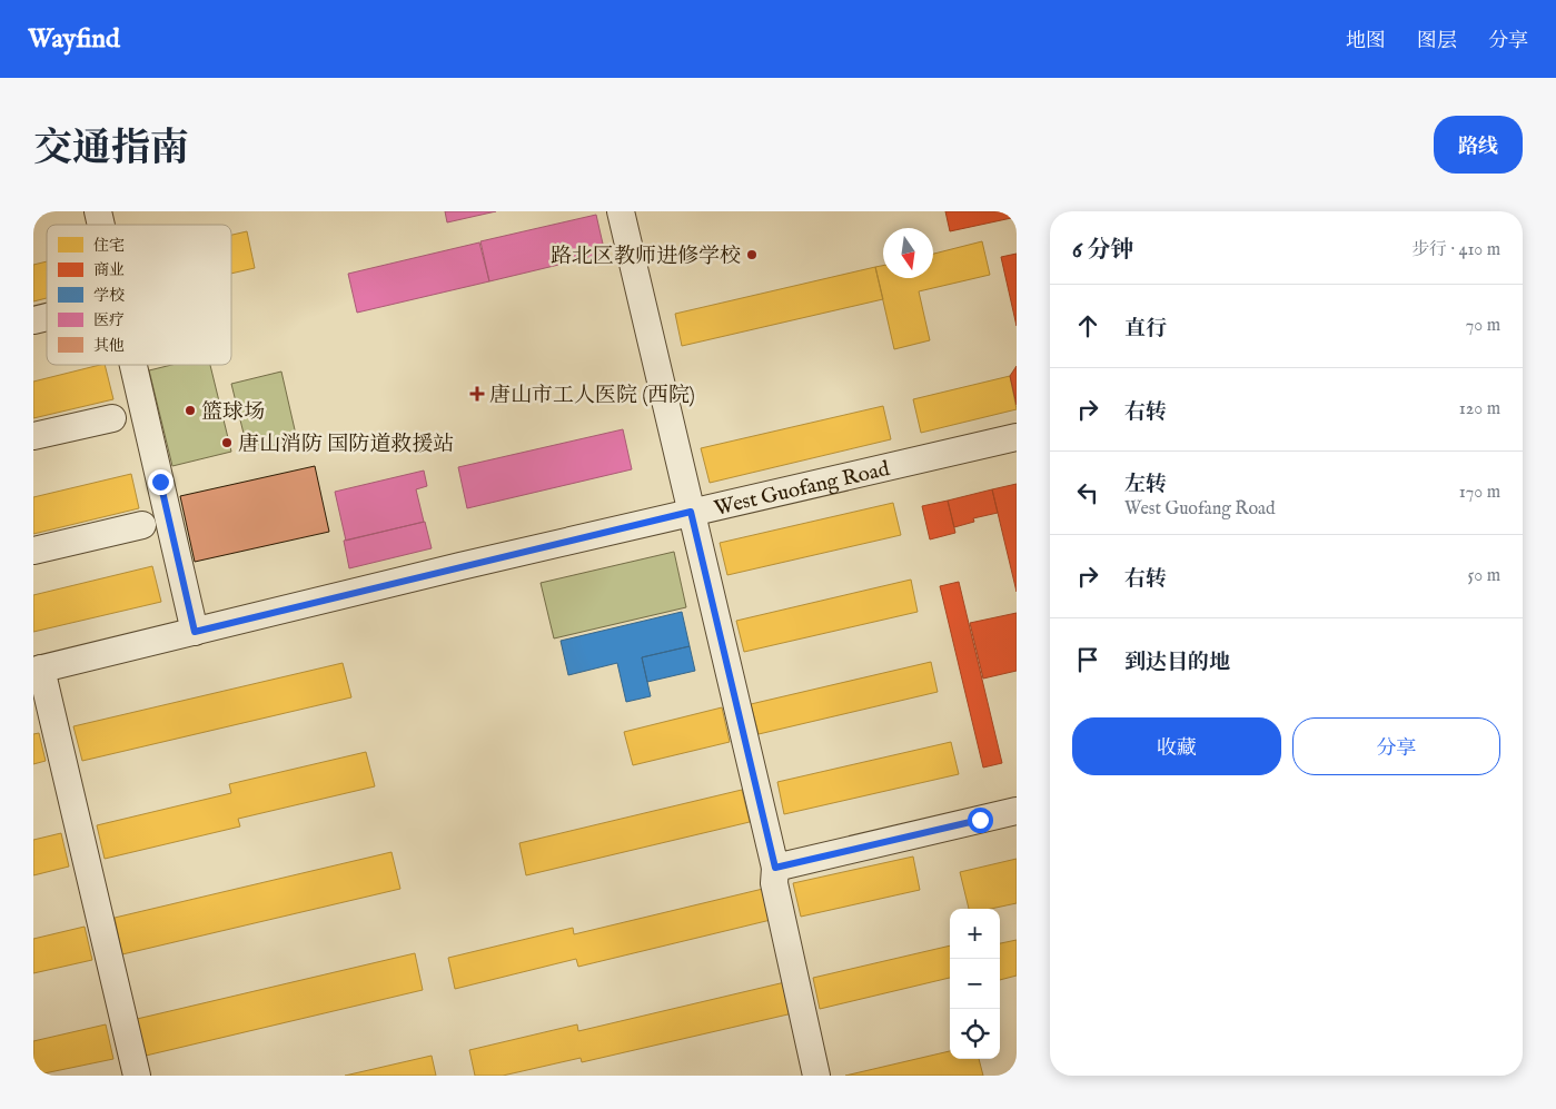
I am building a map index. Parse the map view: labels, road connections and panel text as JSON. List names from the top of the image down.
{
  "streets": {
    "street": ["West Guofang Road"]
  },
  "places": {
    "other": ["路北区教师进修学校", "篮球场", "唐山消防 国防道救援站"],
    "health": ["唐山市工人医院 (西院)"]
  },
  "legend": [
    "住宅",
    "商业",
    "学校",
    "医疗",
    "其他"
  ],
  "north": "bottom",
  "page": {
    "header": "Wayfind",
    "nav": ["地图", "图层", "分享"],
    "title": "交通指南",
    "buttons": [
      "路线",
      ["收藏", "分享"]
    ],
    "heading": ["6 分钟", "步行 · 410 m"],
    "list": [
      ["直行", "70 m"],
      ["右转", "120 m"],
      ["左转", "West Guofang Road", "170 m"],
      ["右转", "50 m"],
      "到达目的地"
    ],
    "map_buttons": ["+", "−"]
  }
}
